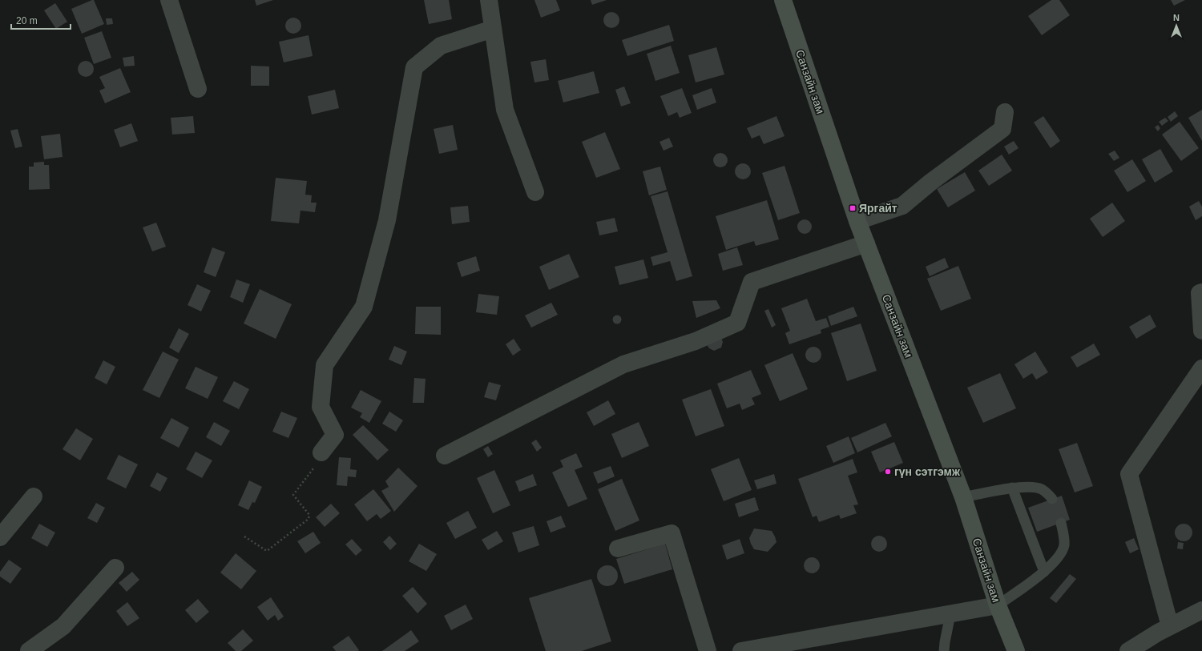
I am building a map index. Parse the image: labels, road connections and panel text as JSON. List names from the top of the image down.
{
  "streets": {
    "main road": ["Санзайн зам"]
  },
  "places": {
    "transit": ["Яргайт"],
    "other": ["гүн сэтгэмж"]
  },
  "scale_bar": "20 m",
  "north": "top"
}
